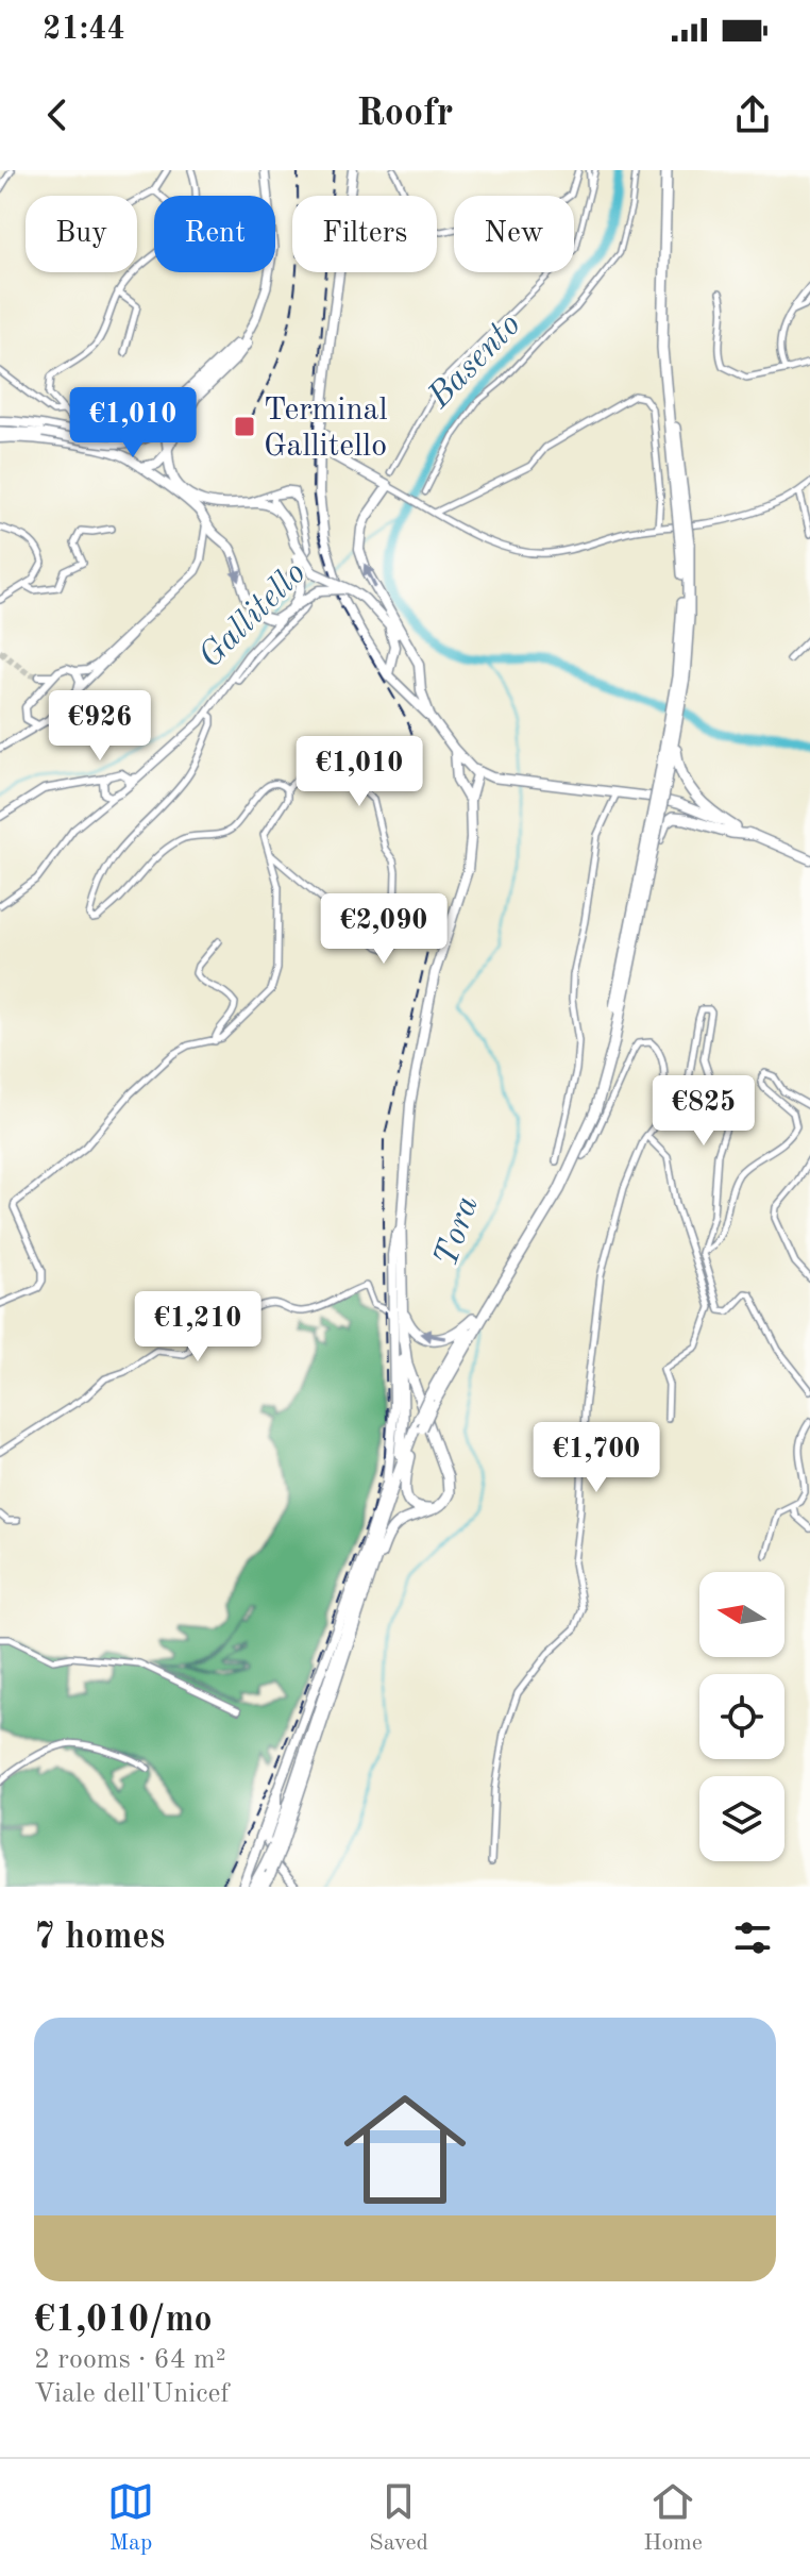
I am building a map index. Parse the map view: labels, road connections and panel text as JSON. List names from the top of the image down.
{
  "water": ["Basento", "Gallitello", "Tora"],
  "places": {
    "transit": ["Terminal Gallitello"]
  },
  "north": "left",
  "page": {
    "status": "21:44",
    "header": "Roofr",
    "chip": [
      "Buy",
      "Rent",
      "Filters",
      "New"
    ],
    "price": [
      "€1,010",
      "€926",
      "€1,010",
      "€2,090",
      "€825",
      "€1,210",
      "€1,700"
    ],
    "heading": "7 homes",
    "list": [
      {
        "name": "€1,010/mo",
        "note": "2 rooms · 64 m² · Viale dell'Unicef"
      }
    ],
    "tabs": ["Map", "Saved", "Home"]
  }
}
